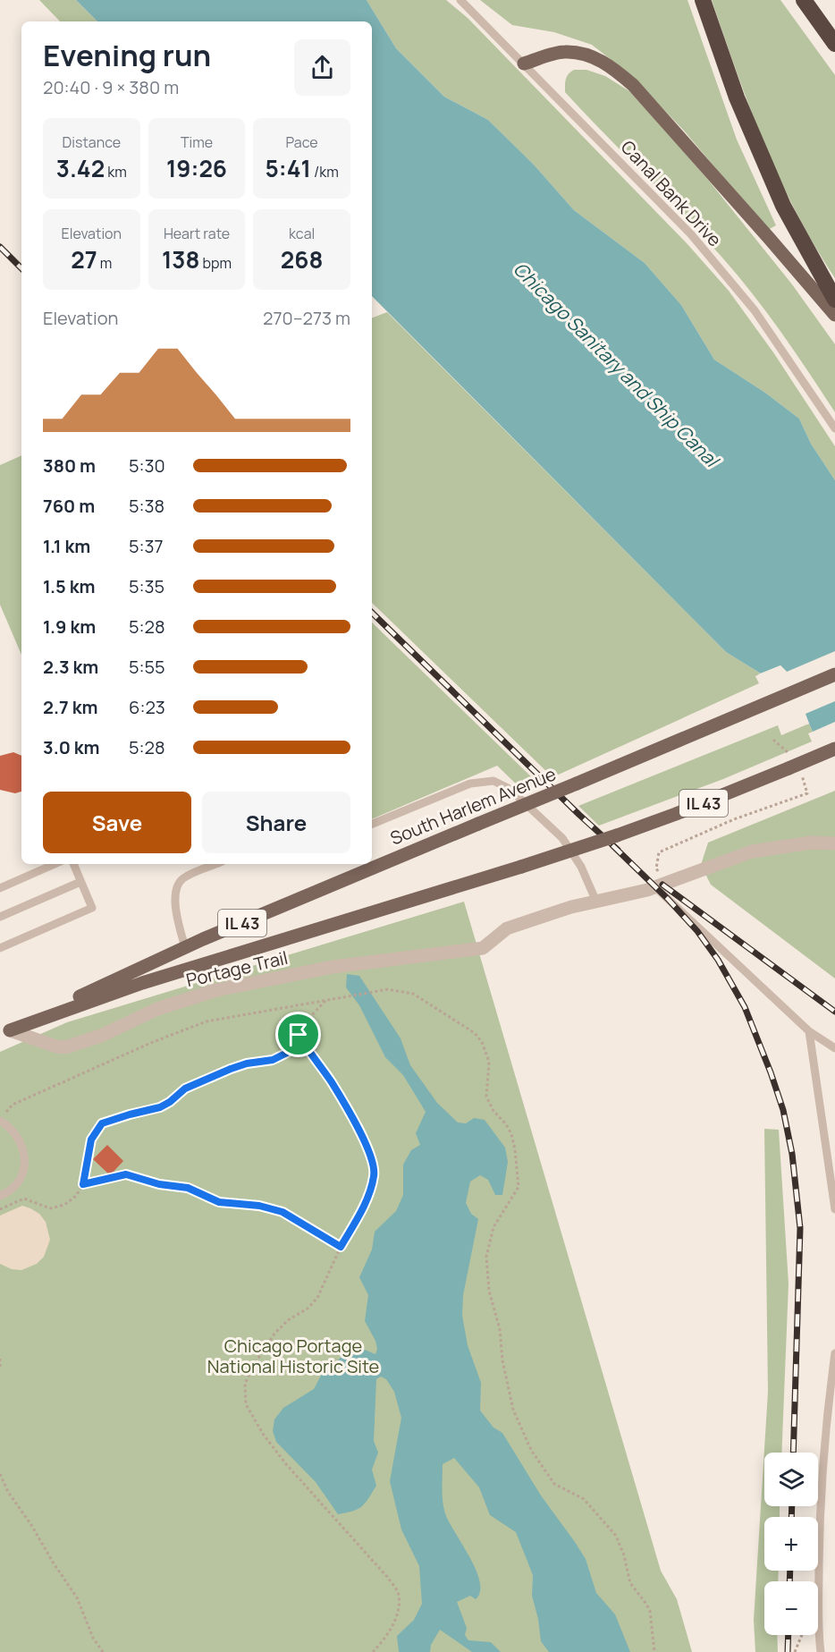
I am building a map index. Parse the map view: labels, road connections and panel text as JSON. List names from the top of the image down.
{
  "streets": {
    "main road": ["IL 43", "South Harlem Avenue"],
    "street": ["Portage Trail"],
    "lane": ["Canal Bank Drive"]
  },
  "crossings": [
    ["IL 43", "South Harlem Avenue"],
    ["IL 43", "Portage Trail"],
    ["South Harlem Avenue", "Portage Trail"]
  ],
  "water": ["Chicago Sanitary and Ship Canal"],
  "parks": ["Chicago Portage National Historic Site"],
  "page": {
    "heading": ["Evening run", "20:40 · 9 × 380 m"],
    "stats": [
      ["Distance", "3.42 km"],
      ["Time", "19:26"],
      ["Pace", "5:41 /km"],
      ["Elevation", "27 m"],
      ["Heart rate", "138 bpm"],
      ["kcal", "268"]
    ],
    "chart": ["Elevation", "270–273 m"],
    "list": [
      {
        "name": "380 m",
        "note": "5:30"
      },
      {
        "name": "760 m",
        "note": "5:38"
      },
      {
        "name": "1.1 km",
        "note": "5:37"
      },
      {
        "name": "1.5 km",
        "note": "5:35"
      },
      {
        "name": "1.9 km",
        "note": "5:28"
      },
      {
        "name": "2.3 km",
        "note": "5:55"
      },
      {
        "name": "2.7 km",
        "note": "6:23"
      },
      {
        "name": "3.0 km",
        "note": "5:28"
      }
    ],
    "buttons": ["Save", "Share"],
    "map_buttons": ["+", "−"]
  }
}
